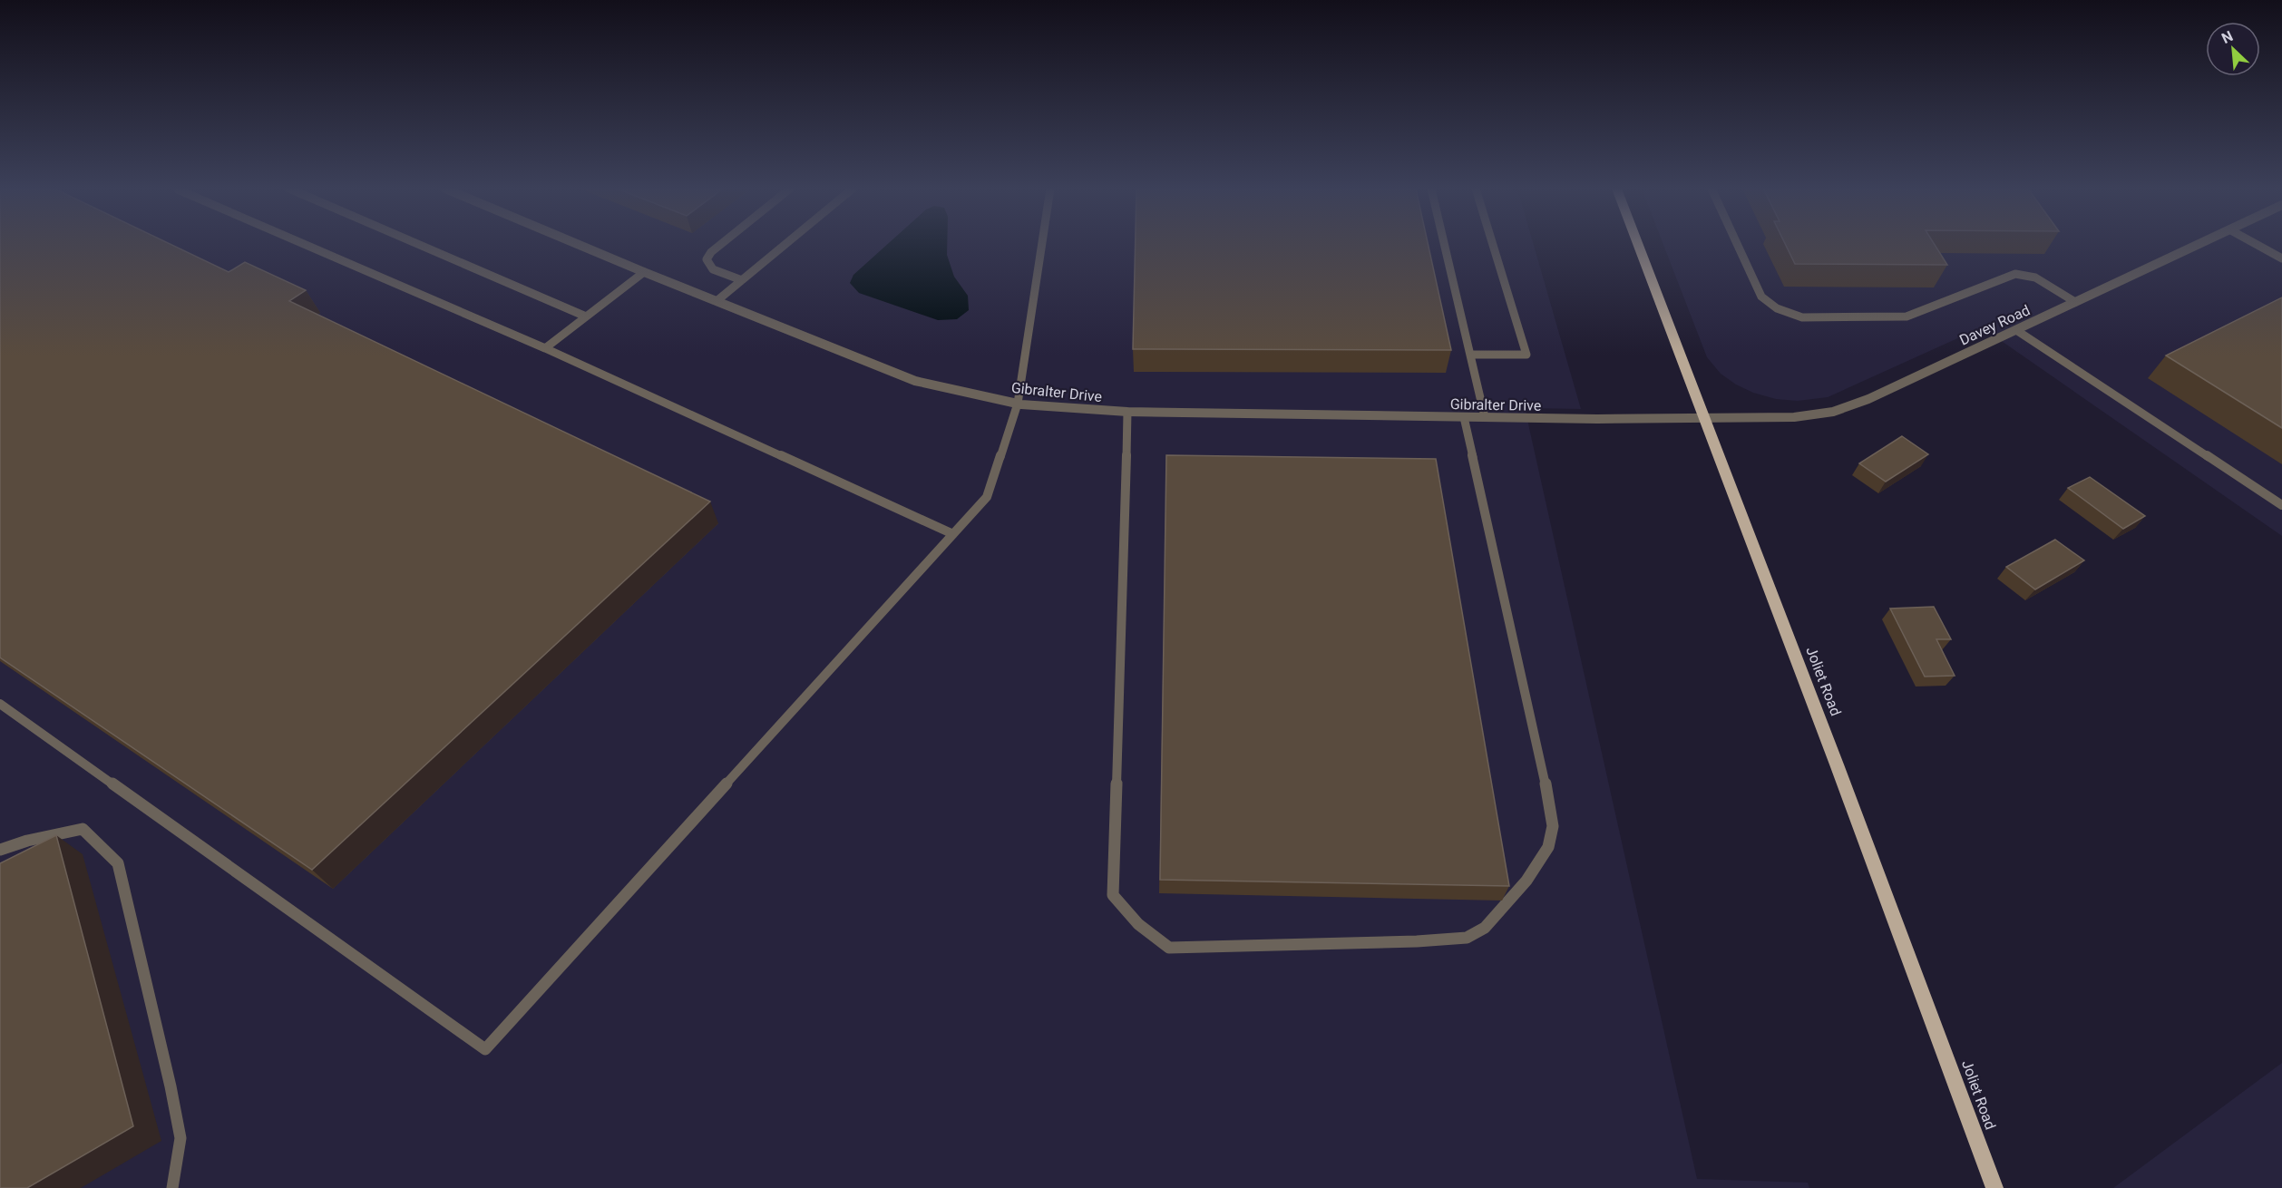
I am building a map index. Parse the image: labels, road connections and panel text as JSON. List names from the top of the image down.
{
  "streets": {
    "main road": ["Joliet Road"],
    "street": ["Davey Road", "Gibralter Drive"]
  },
  "crossings": [
    ["Davey Road", "Gibralter Drive"],
    ["Davey Road", "Joliet Road"],
    ["Gibralter Drive", "Joliet Road"]
  ],
  "north": "top left"
}
